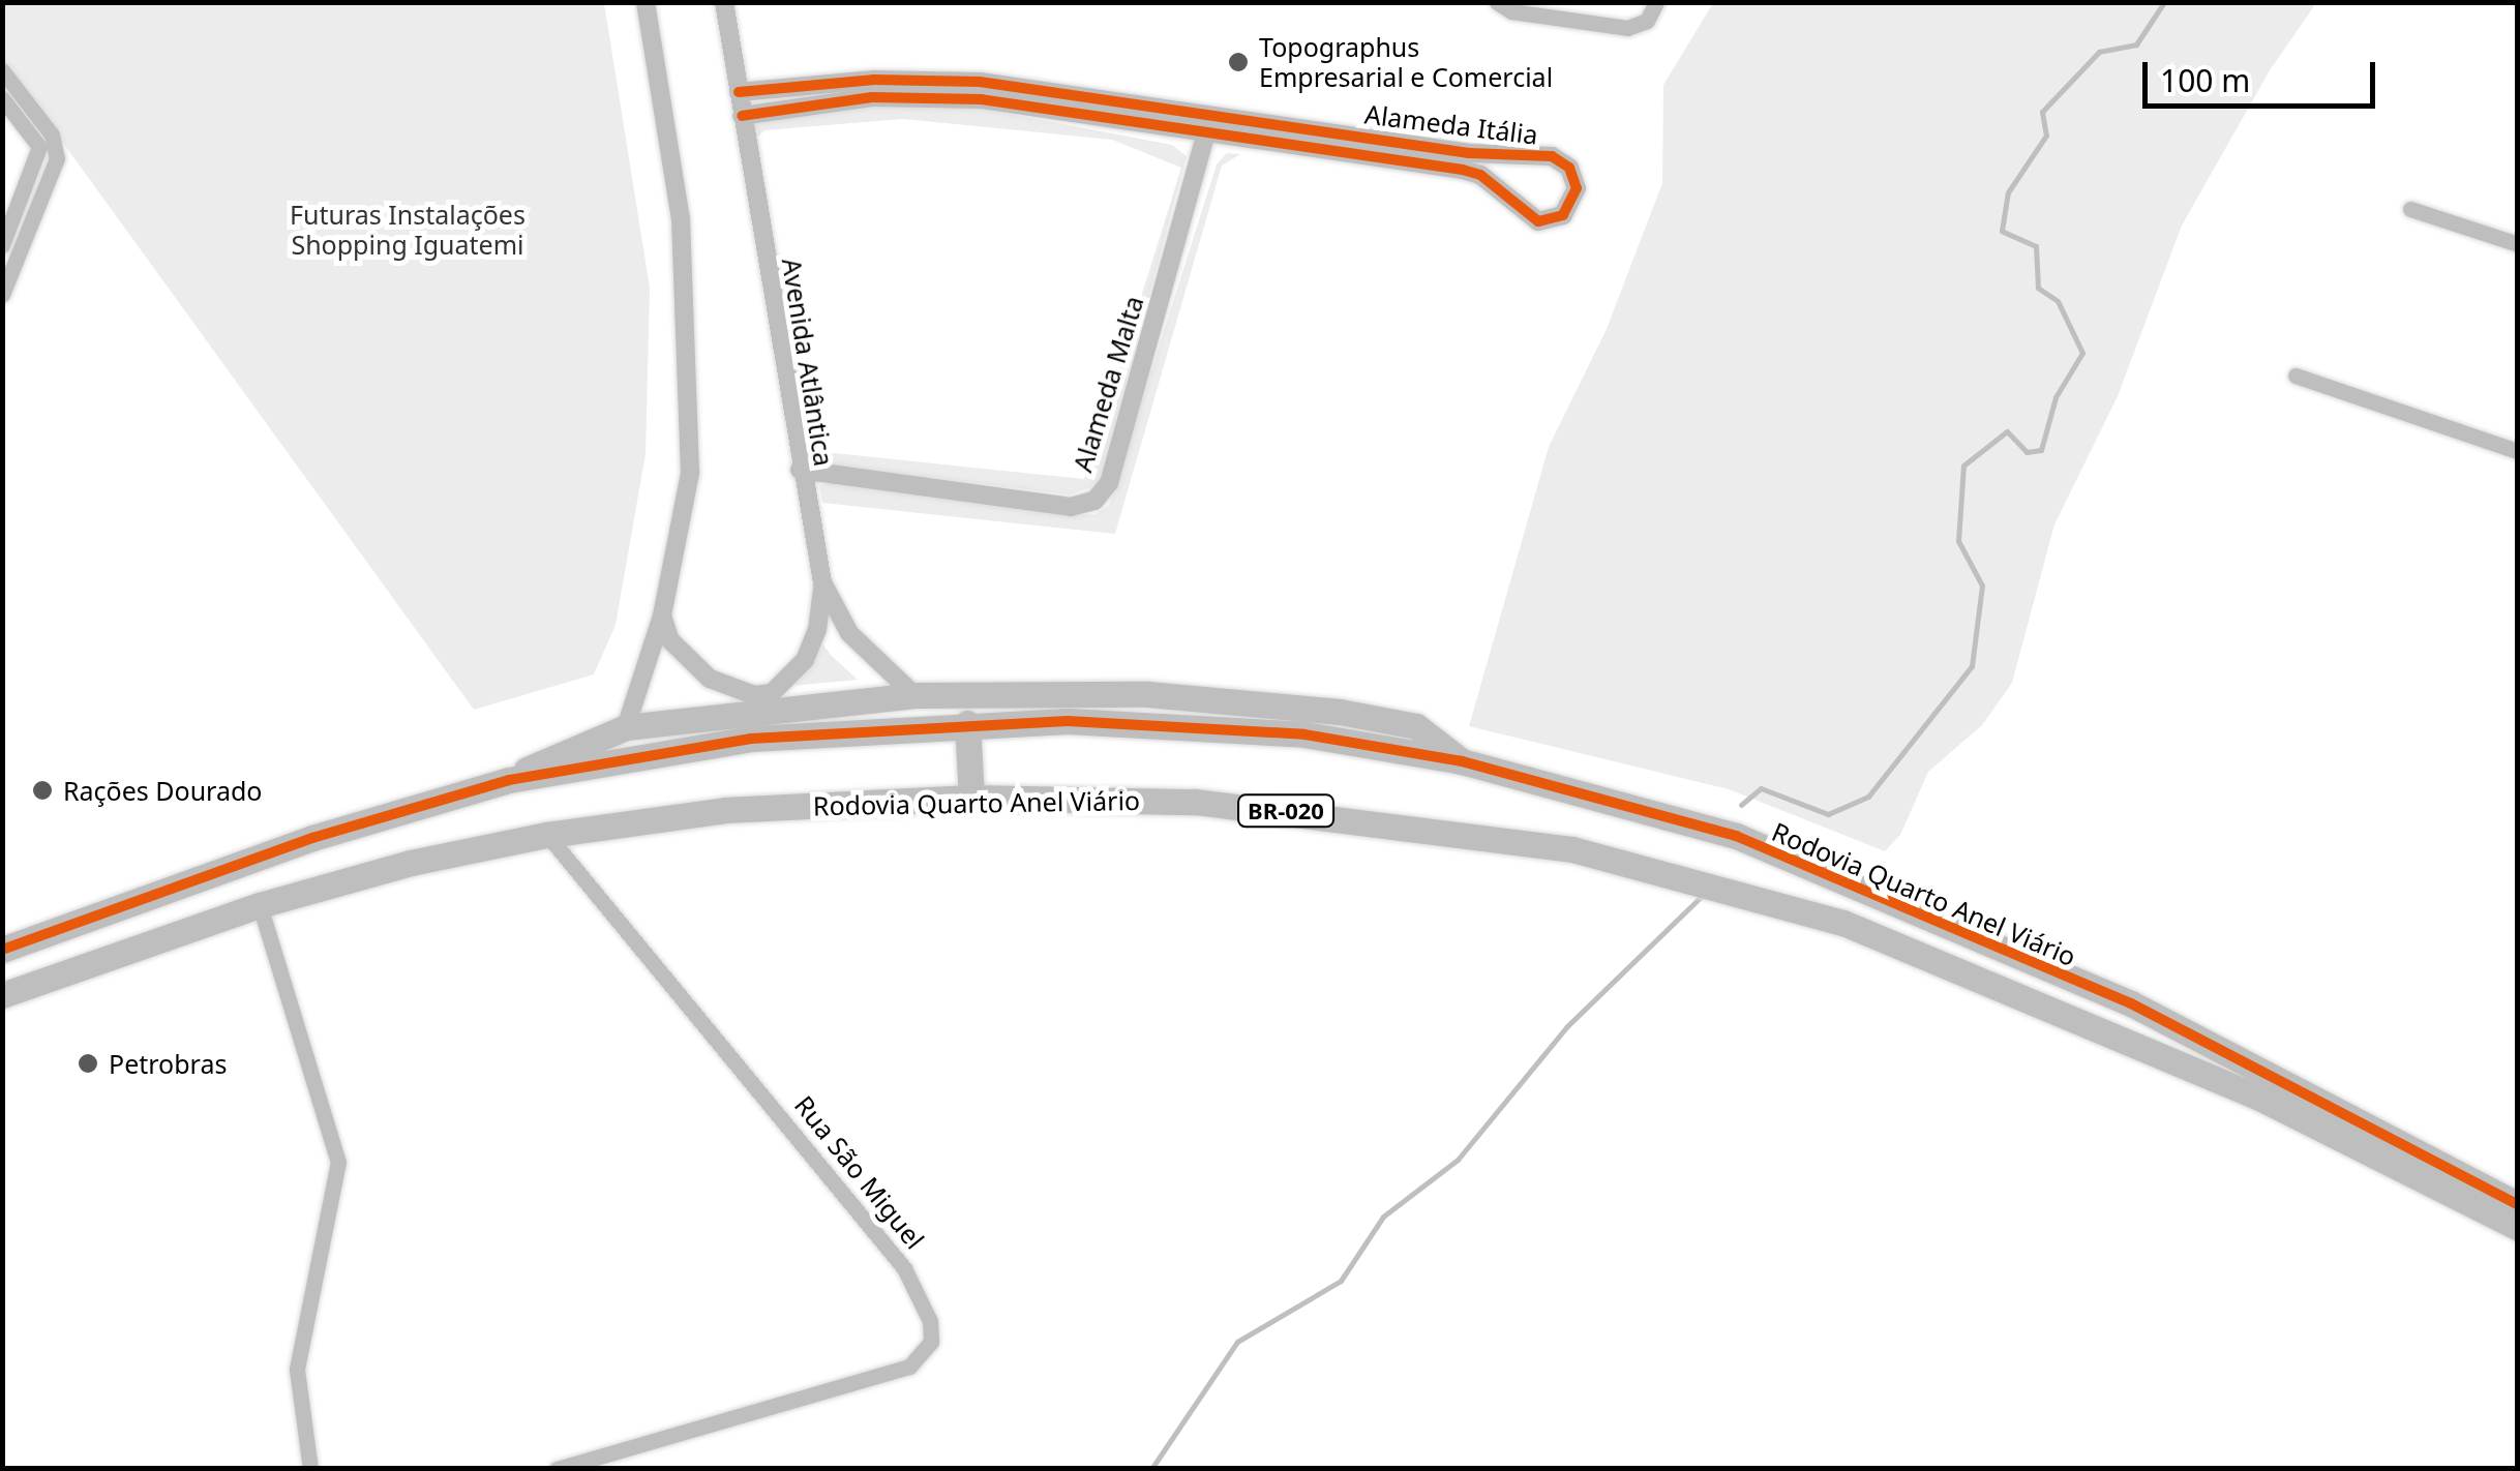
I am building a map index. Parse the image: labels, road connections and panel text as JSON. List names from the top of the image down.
{
  "streets": {
    "highway": ["Rodovia Quarto Anel Viário", "BR-020"],
    "street": [
      "Alameda Itália",
      "Avenida Atlântica",
      "Alameda Malta",
      "Rua São Miguel"
    ]
  },
  "crossings": [
    ["Alameda Itália", "Avenida Atlântica"],
    ["Alameda Itália", "Alameda Malta"],
    ["Avenida Atlântica", "Alameda Malta"],
    ["Rodovia Quarto Anel Viário", "Rua São Miguel"]
  ],
  "parks": ["Futuras Instalações Shopping Iguatemi"],
  "places": ["Topographus Empresarial e Comercial", "Rações Dourado", "Petrobras"],
  "scale_bar": "100 m"
}
